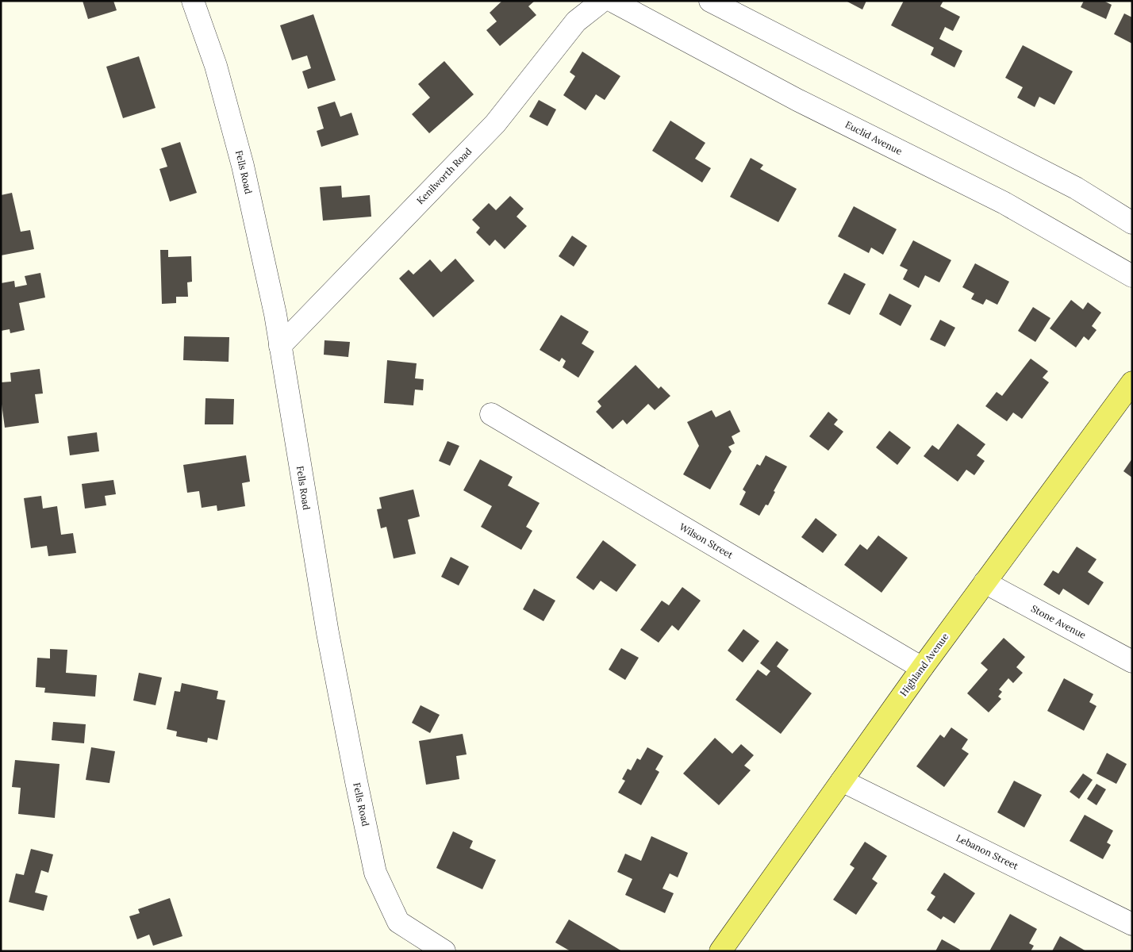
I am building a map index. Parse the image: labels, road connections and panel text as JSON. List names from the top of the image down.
{
  "streets": {
    "main road": ["Highland Avenue"],
    "street": [
      "Euclid Avenue",
      "Fells Road",
      "Kenilworth Road",
      "Wilson Street",
      "Stone Avenue",
      "Lebanon Street"
    ]
  },
  "crossings": [
    ["Fells Road", "Kenilworth Road"],
    ["Wilson Street", "Highland Avenue"],
    ["Stone Avenue", "Highland Avenue"],
    ["Highland Avenue", "Lebanon Street"]
  ]
}
